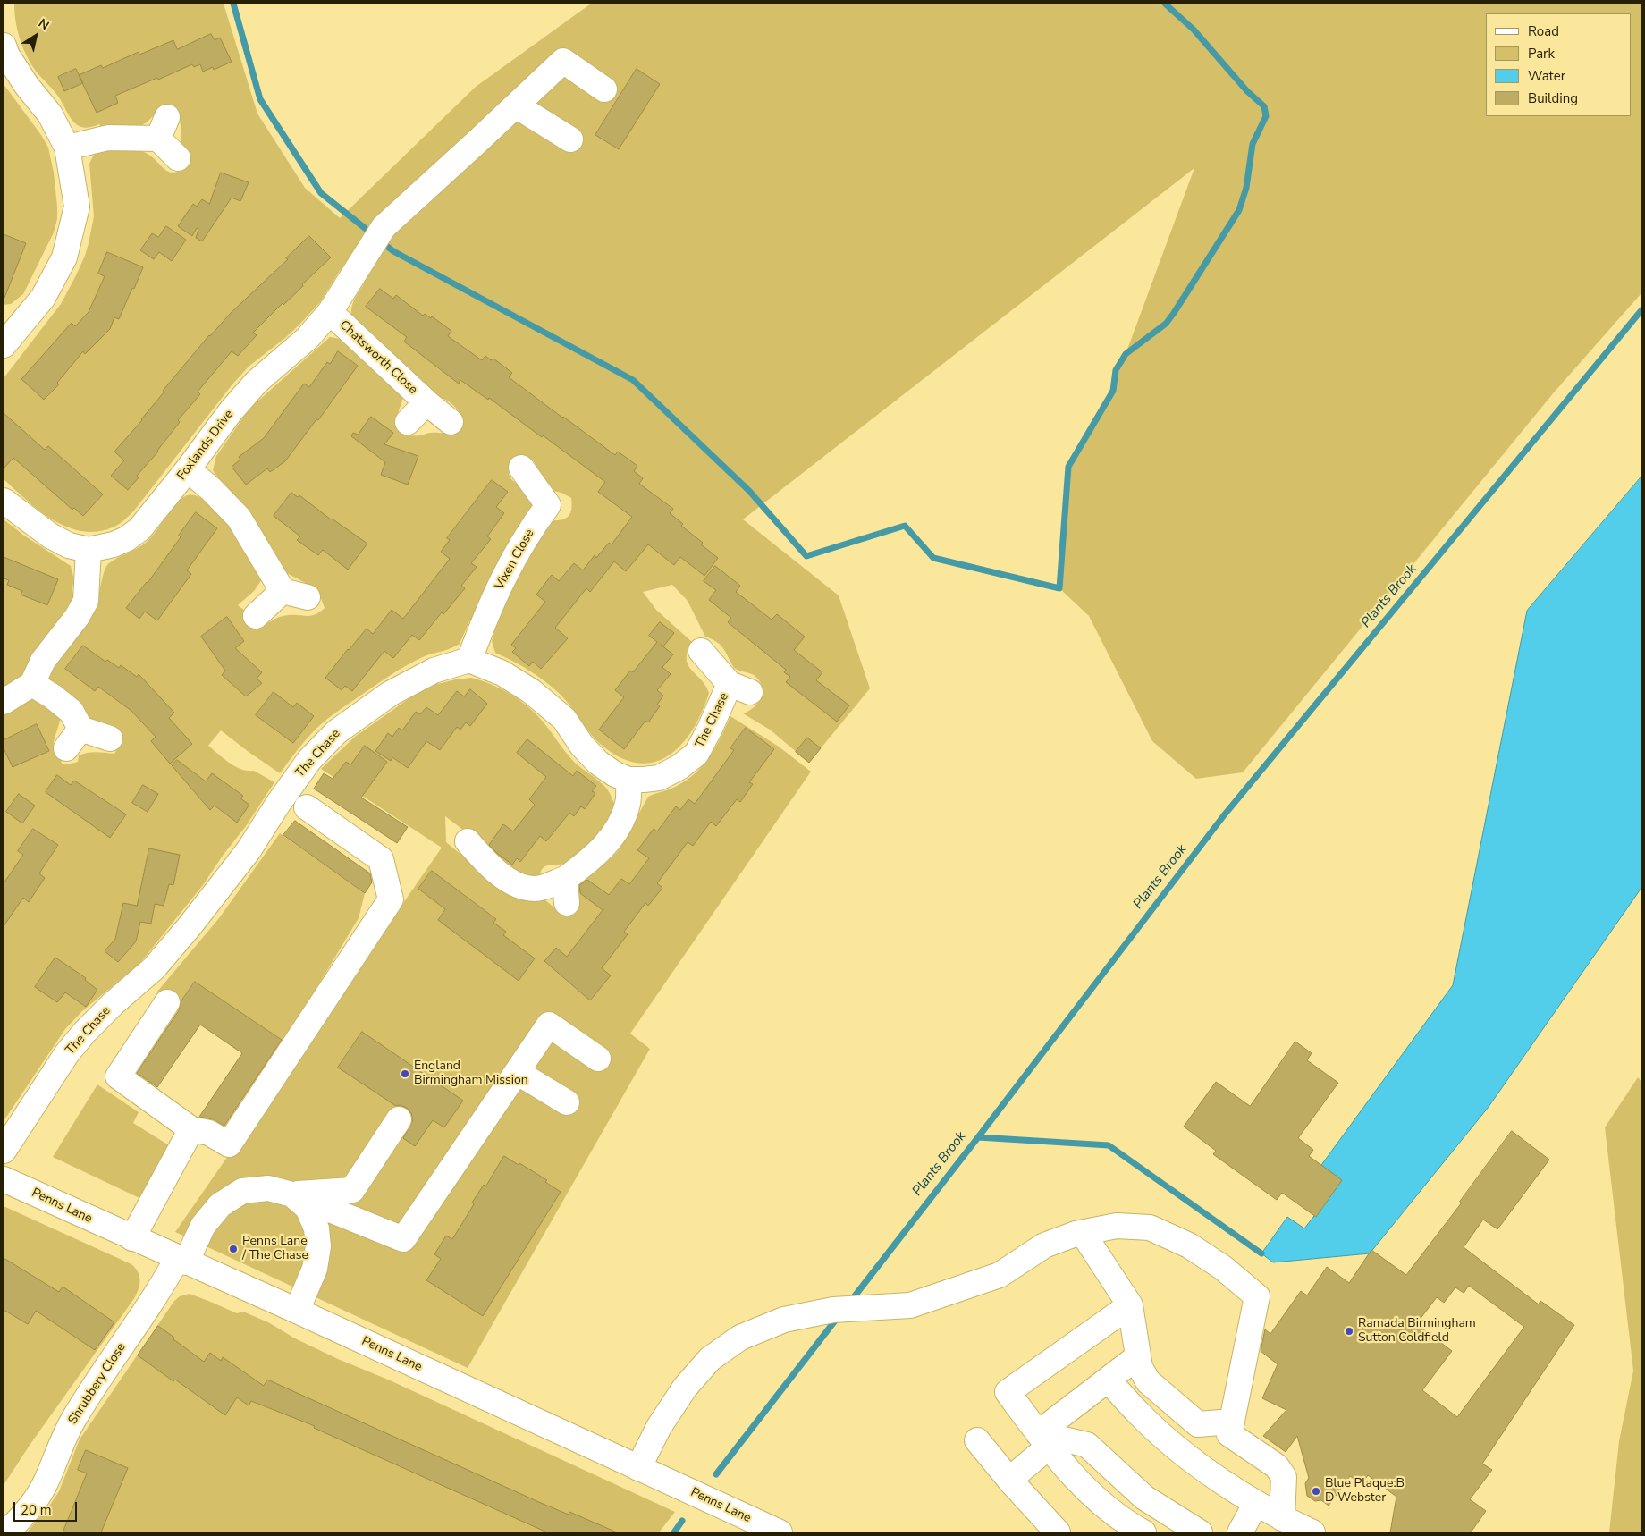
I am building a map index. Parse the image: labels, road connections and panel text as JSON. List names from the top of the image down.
{
  "streets": {
    "street": [
      "Chatsworth Close",
      "Foxlands Drive",
      "Vixen Close",
      "The Chase",
      "Penns Lane",
      "Shrubbery Close"
    ]
  },
  "crossings": [
    ["Chatsworth Close", "Foxlands Drive"],
    ["Vixen Close", "The Chase"],
    ["Penns Lane", "Shrubbery Close"]
  ],
  "water": ["Plants Brook"],
  "places": [
    "England Birmingham Mission",
    "Penns Lane / The Chase",
    "Ramada Birmingham Sutton Coldfield",
    "Blue Plaque:B D Webster"
  ],
  "legend": [
    "Road",
    "Park",
    "Water",
    "Building"
  ],
  "scale_bar": "20 m",
  "north": "top right"
}
